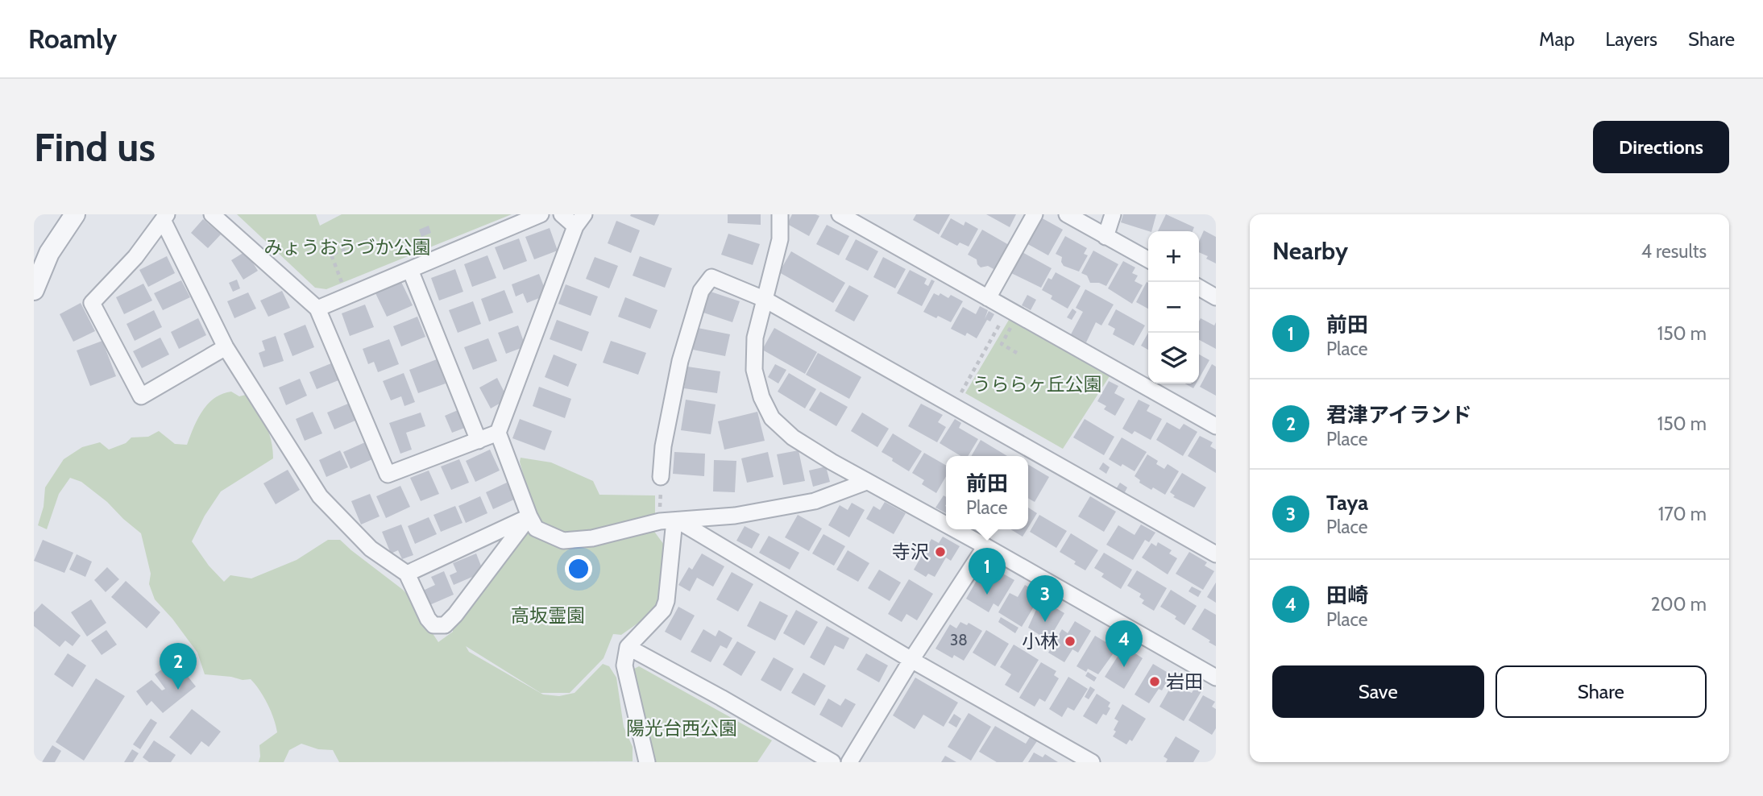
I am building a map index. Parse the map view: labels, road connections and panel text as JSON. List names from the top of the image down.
{
  "parks": [
    "みょうおうづか公園",
    "うららヶ丘公園",
    "高坂霊園",
    "陽光台西公園"
  ],
  "places": ["寺沢", "小林", "岩田"],
  "house_numbers": ["38"],
  "page": {
    "header": "Roamly",
    "nav": ["Map", "Layers", "Share"],
    "buttons": [
      "Directions",
      ["Save", "Share"]
    ],
    "title": "Find us",
    "heading": ["Nearby", "4 results"],
    "map_buttons": ["+", "−"],
    "list": [
      {
        "mark": "1",
        "name": "前田",
        "note": "Place",
        "value": "150 m"
      },
      {
        "mark": "2",
        "name": "君津アイランド",
        "note": "Place",
        "value": "150 m"
      },
      {
        "mark": "3",
        "name": "Taya",
        "note": "Place",
        "value": "170 m"
      },
      {
        "mark": "4",
        "name": "田崎",
        "note": "Place",
        "value": "200 m"
      }
    ],
    "popup": ["前田", "Place"],
    "pins": [
      "1",
      "3",
      "4",
      "2"
    ]
  }
}
